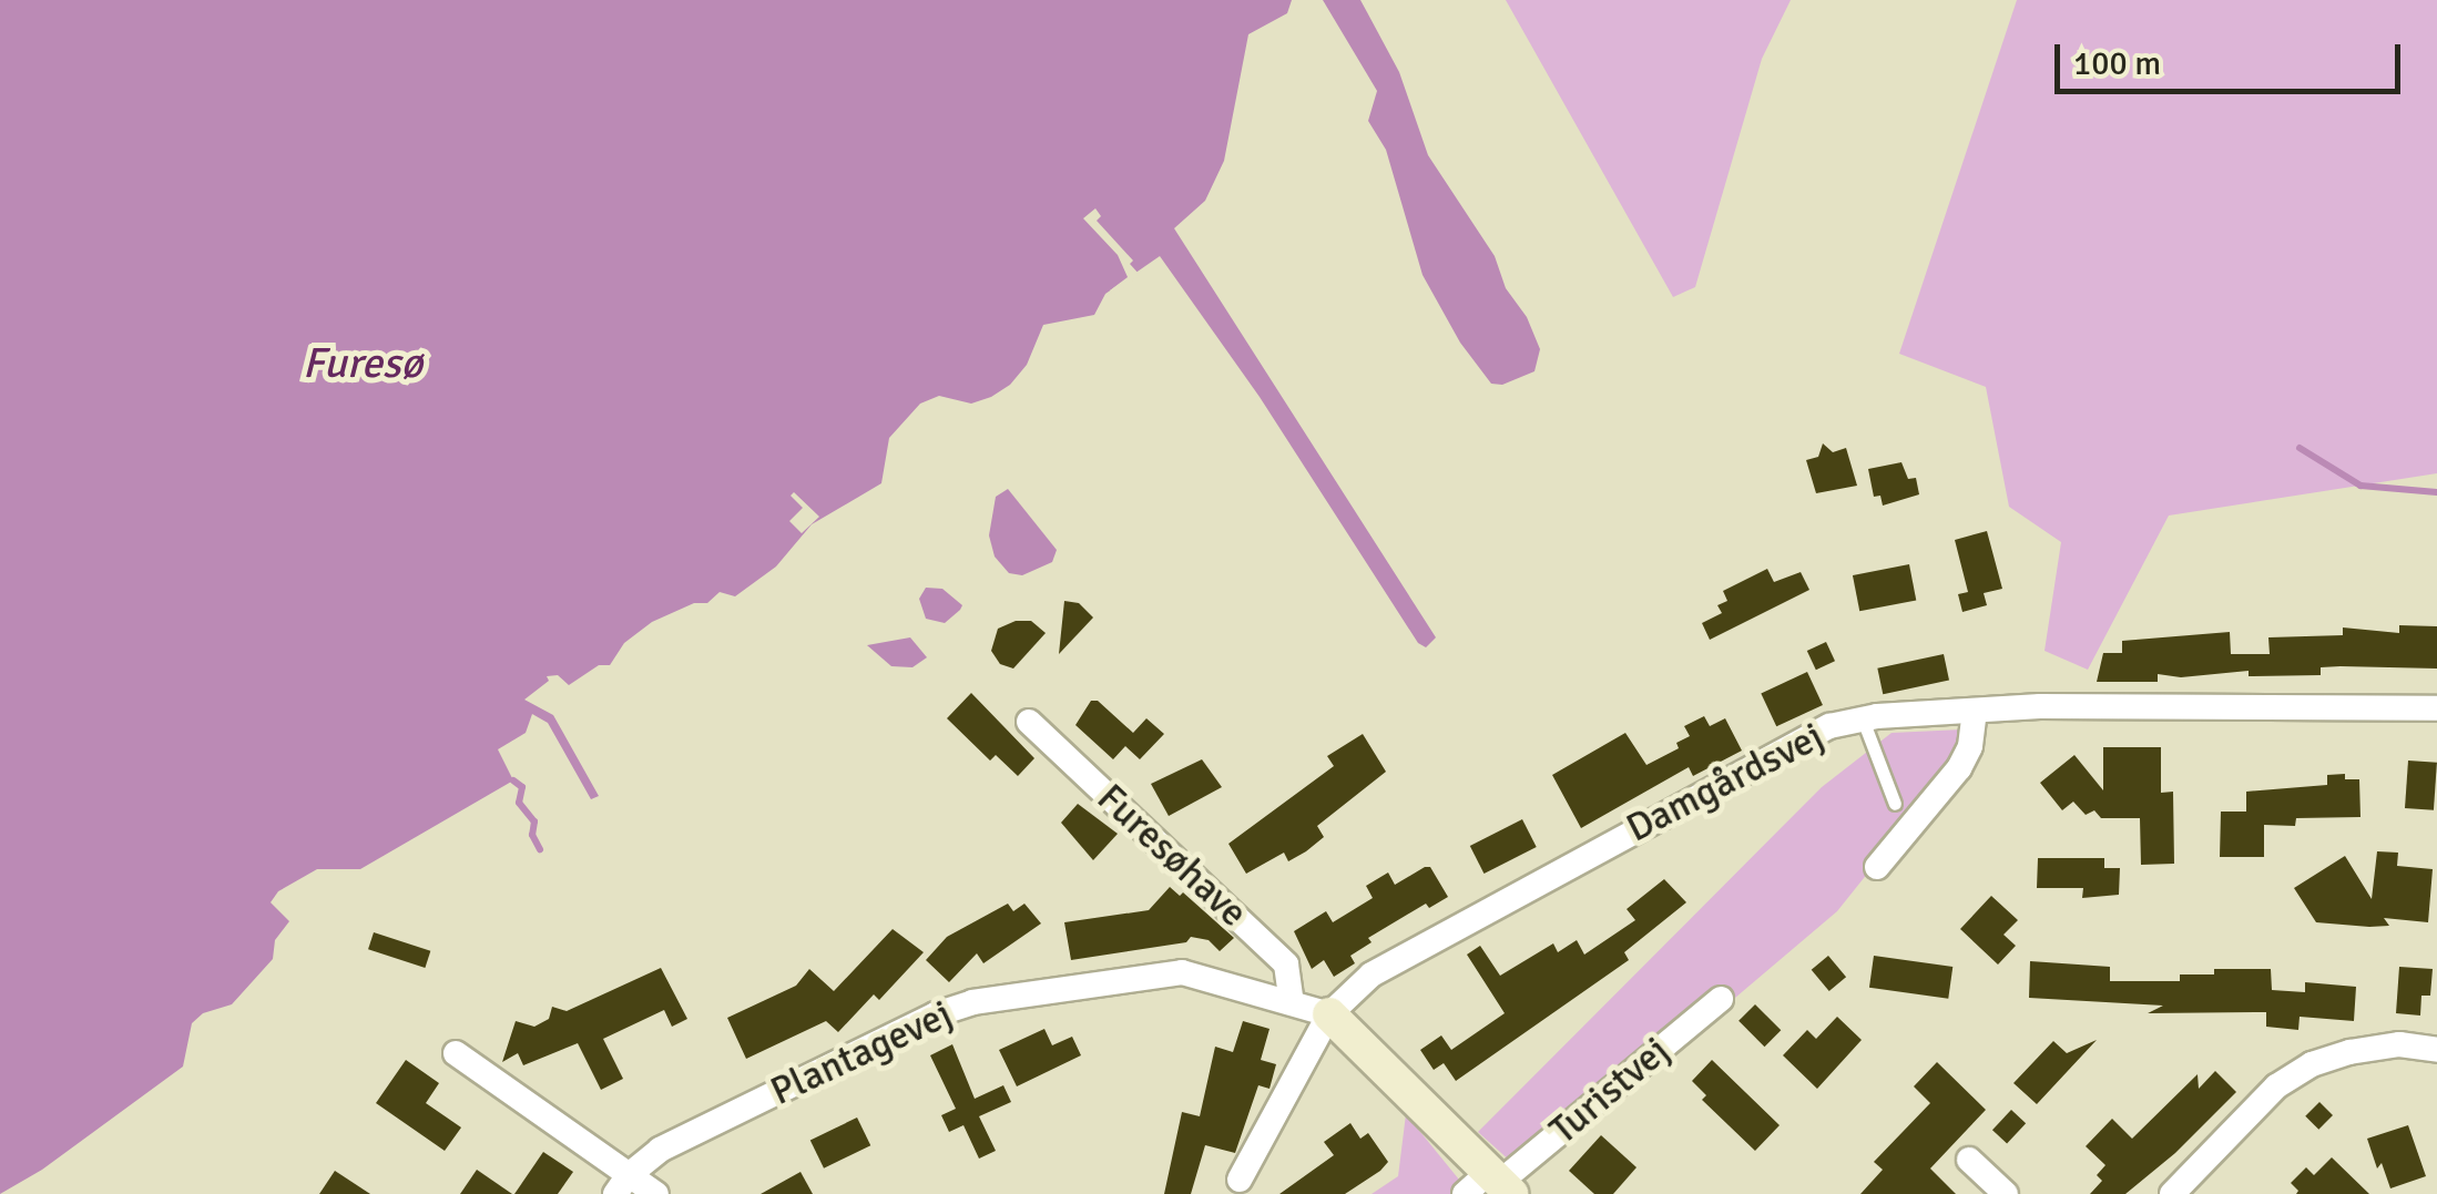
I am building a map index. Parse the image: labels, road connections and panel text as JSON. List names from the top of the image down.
{
  "streets": {
    "street": [
      "Damgårdsvej",
      "Furesøhave",
      "Plantagevej",
      "Turistvej"
    ]
  },
  "crossings": [
    ["Damgårdsvej", "Plantagevej"],
    ["Furesøhave", "Plantagevej"],
    ["Plantagevej", "Turistvej"]
  ],
  "water": ["Furesø"],
  "scale_bar": "100 m"
}
